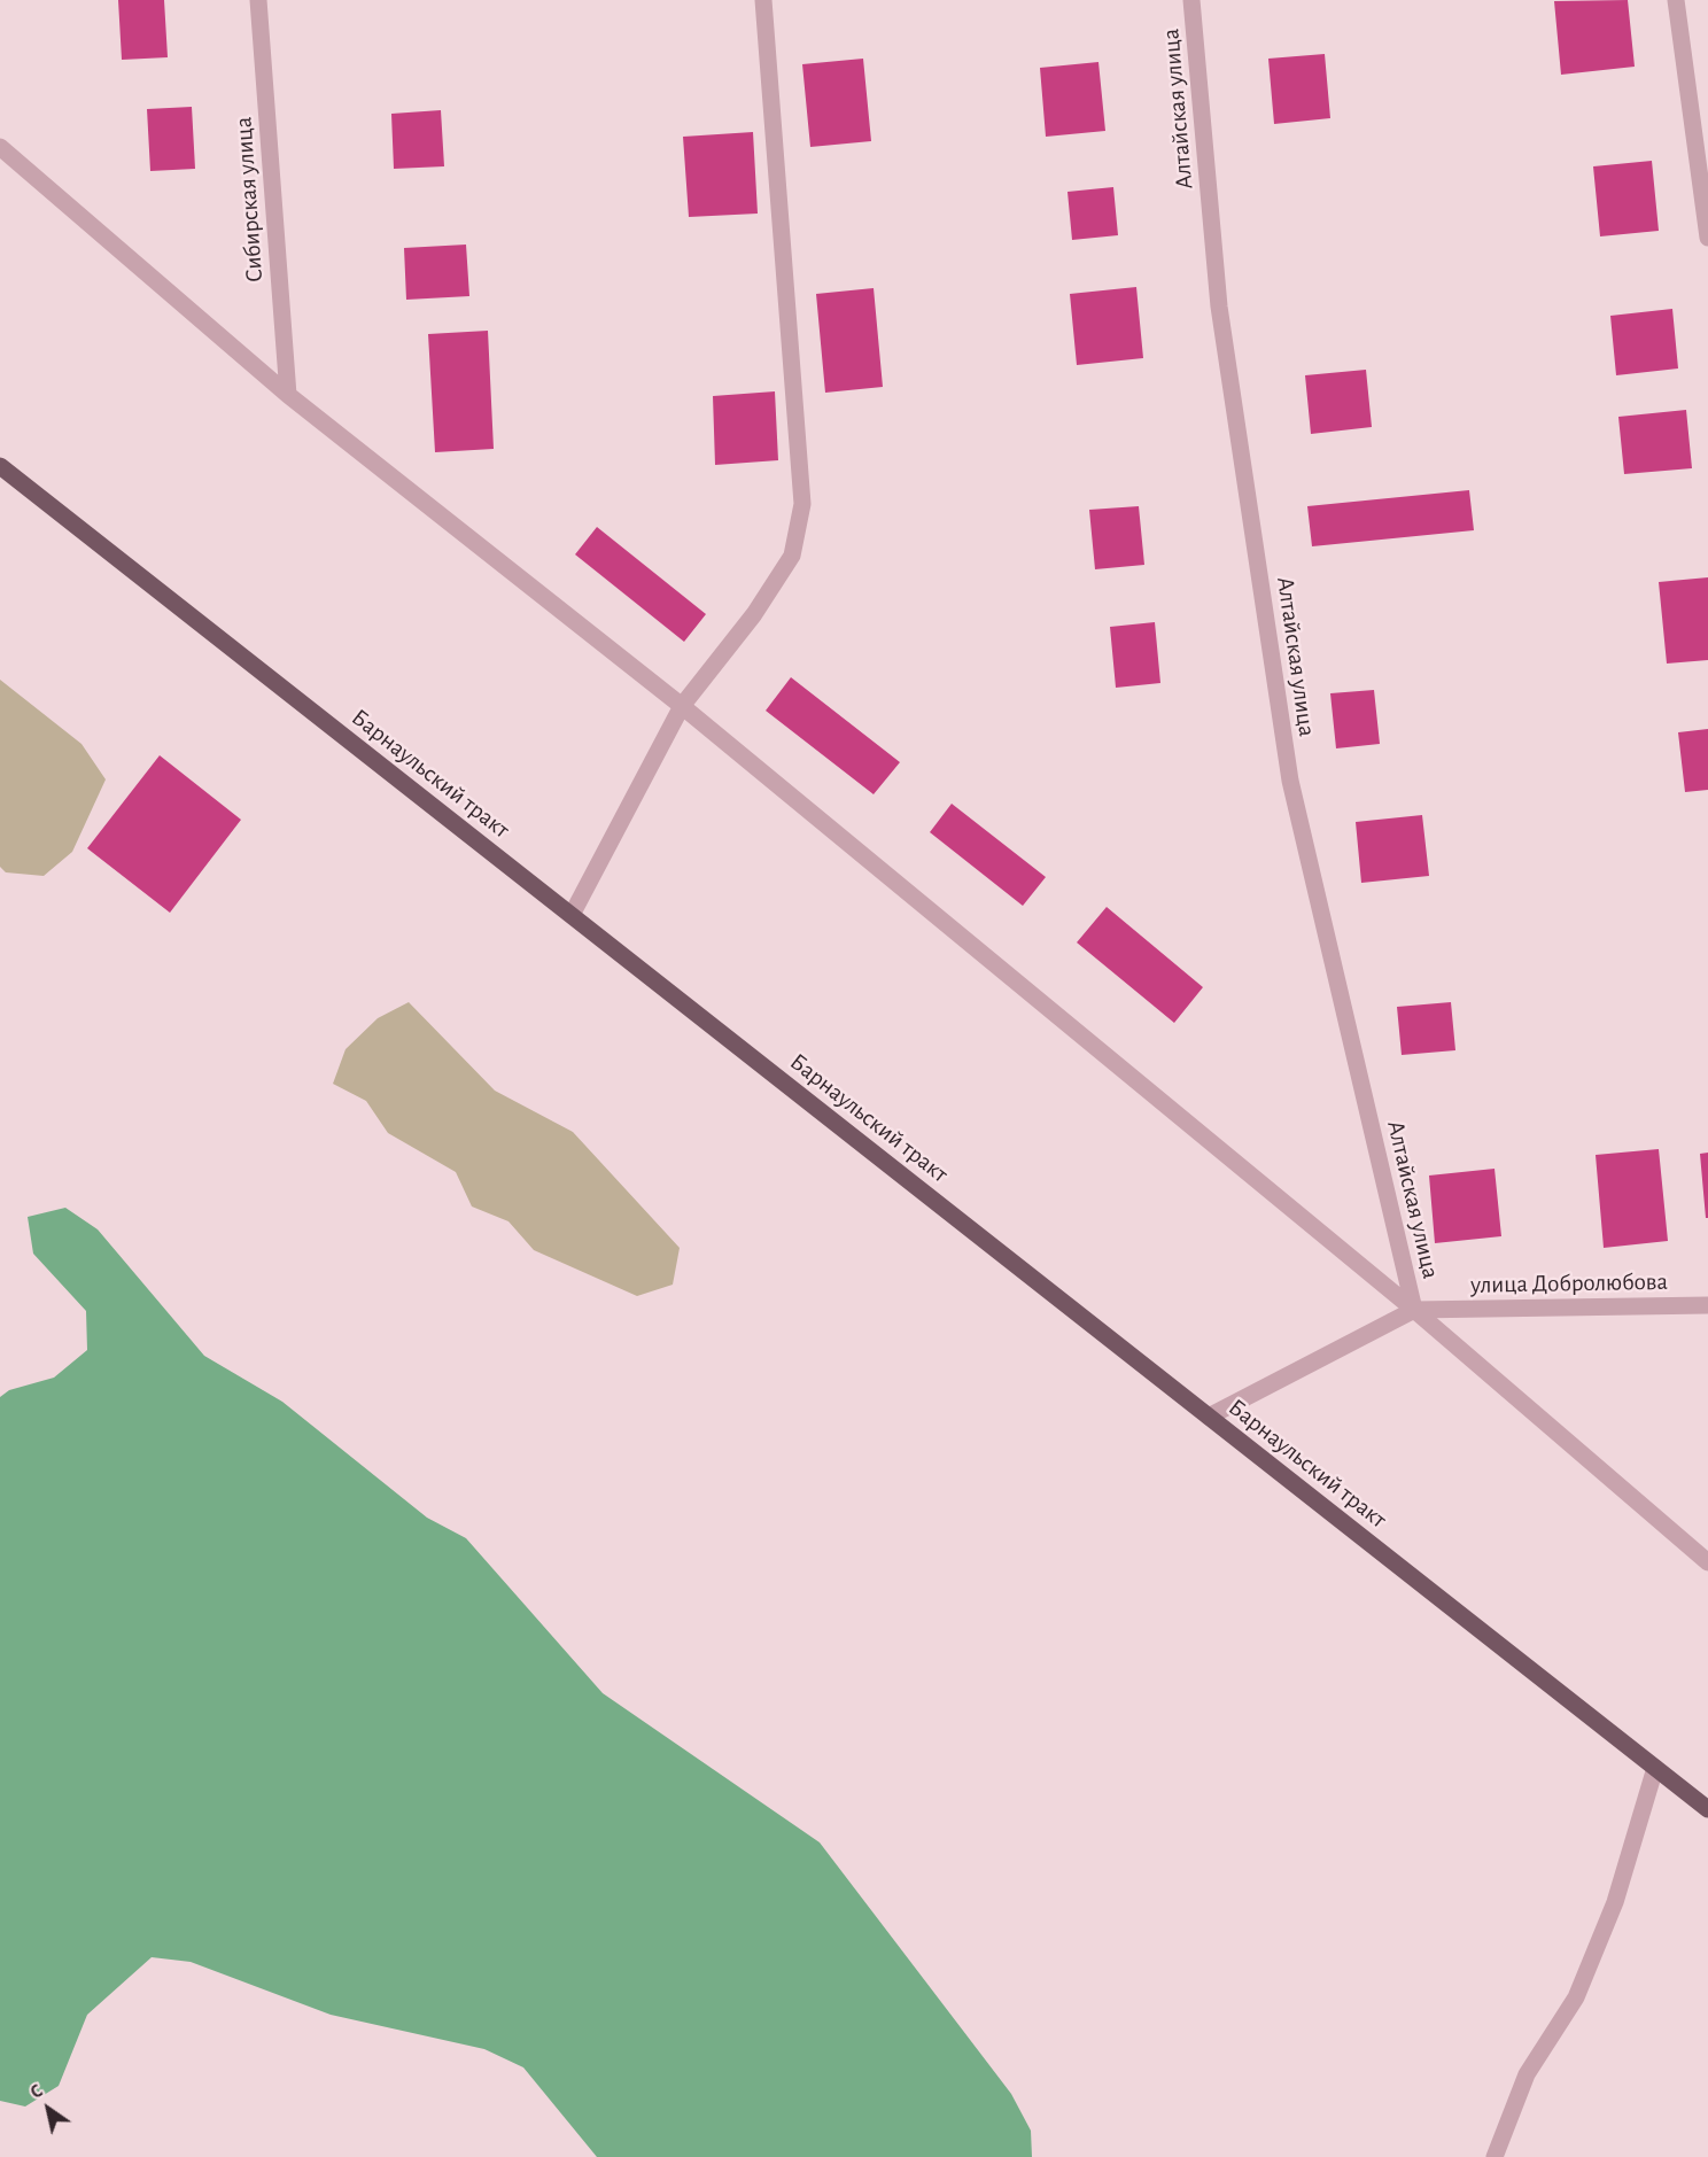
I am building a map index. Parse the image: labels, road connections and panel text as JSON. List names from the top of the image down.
{
  "streets": {
    "main road": ["Барнаульский тракт"],
    "street": ["Алтайская улица", "Сибирская улица", "улица Добролюбова"]
  },
  "crossings": [
    ["Алтайская улица", "улица Добролюбова"],
    ["Барнаульский тракт", "улица Добролюбова"]
  ],
  "north": "top left"
}
